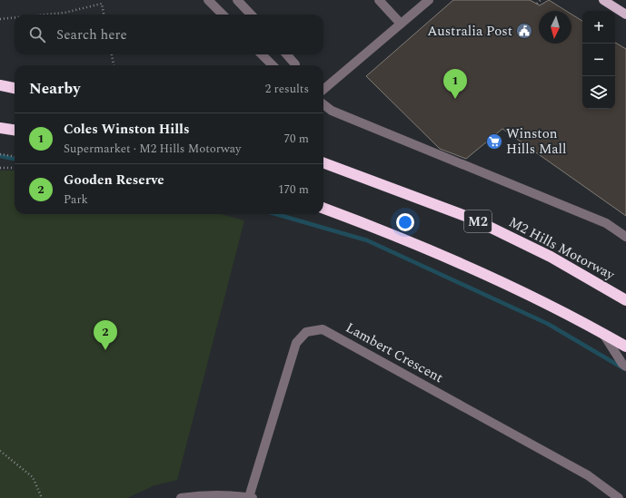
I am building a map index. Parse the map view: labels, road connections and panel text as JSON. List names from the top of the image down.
{
  "streets": {
    "highway": ["M2", "M2 Hills Motorway"],
    "street": ["Lambert Crescent"]
  },
  "places": {
    "public building": ["Australia Post"],
    "supermarket": ["Winston Hills Mall"]
  },
  "north": "bottom",
  "page": {
    "map_buttons": ["+", "−"],
    "search": "Search here",
    "heading": ["Nearby", "2 results"],
    "pins": ["1", "2"],
    "list": [
      {
        "mark": "1",
        "name": "Coles Winston Hills",
        "note": "Supermarket · M2 Hills Motorway",
        "value": "70 m"
      },
      {
        "mark": "2",
        "name": "Gooden Reserve",
        "note": "Park",
        "value": "170 m"
      }
    ]
  }
}
